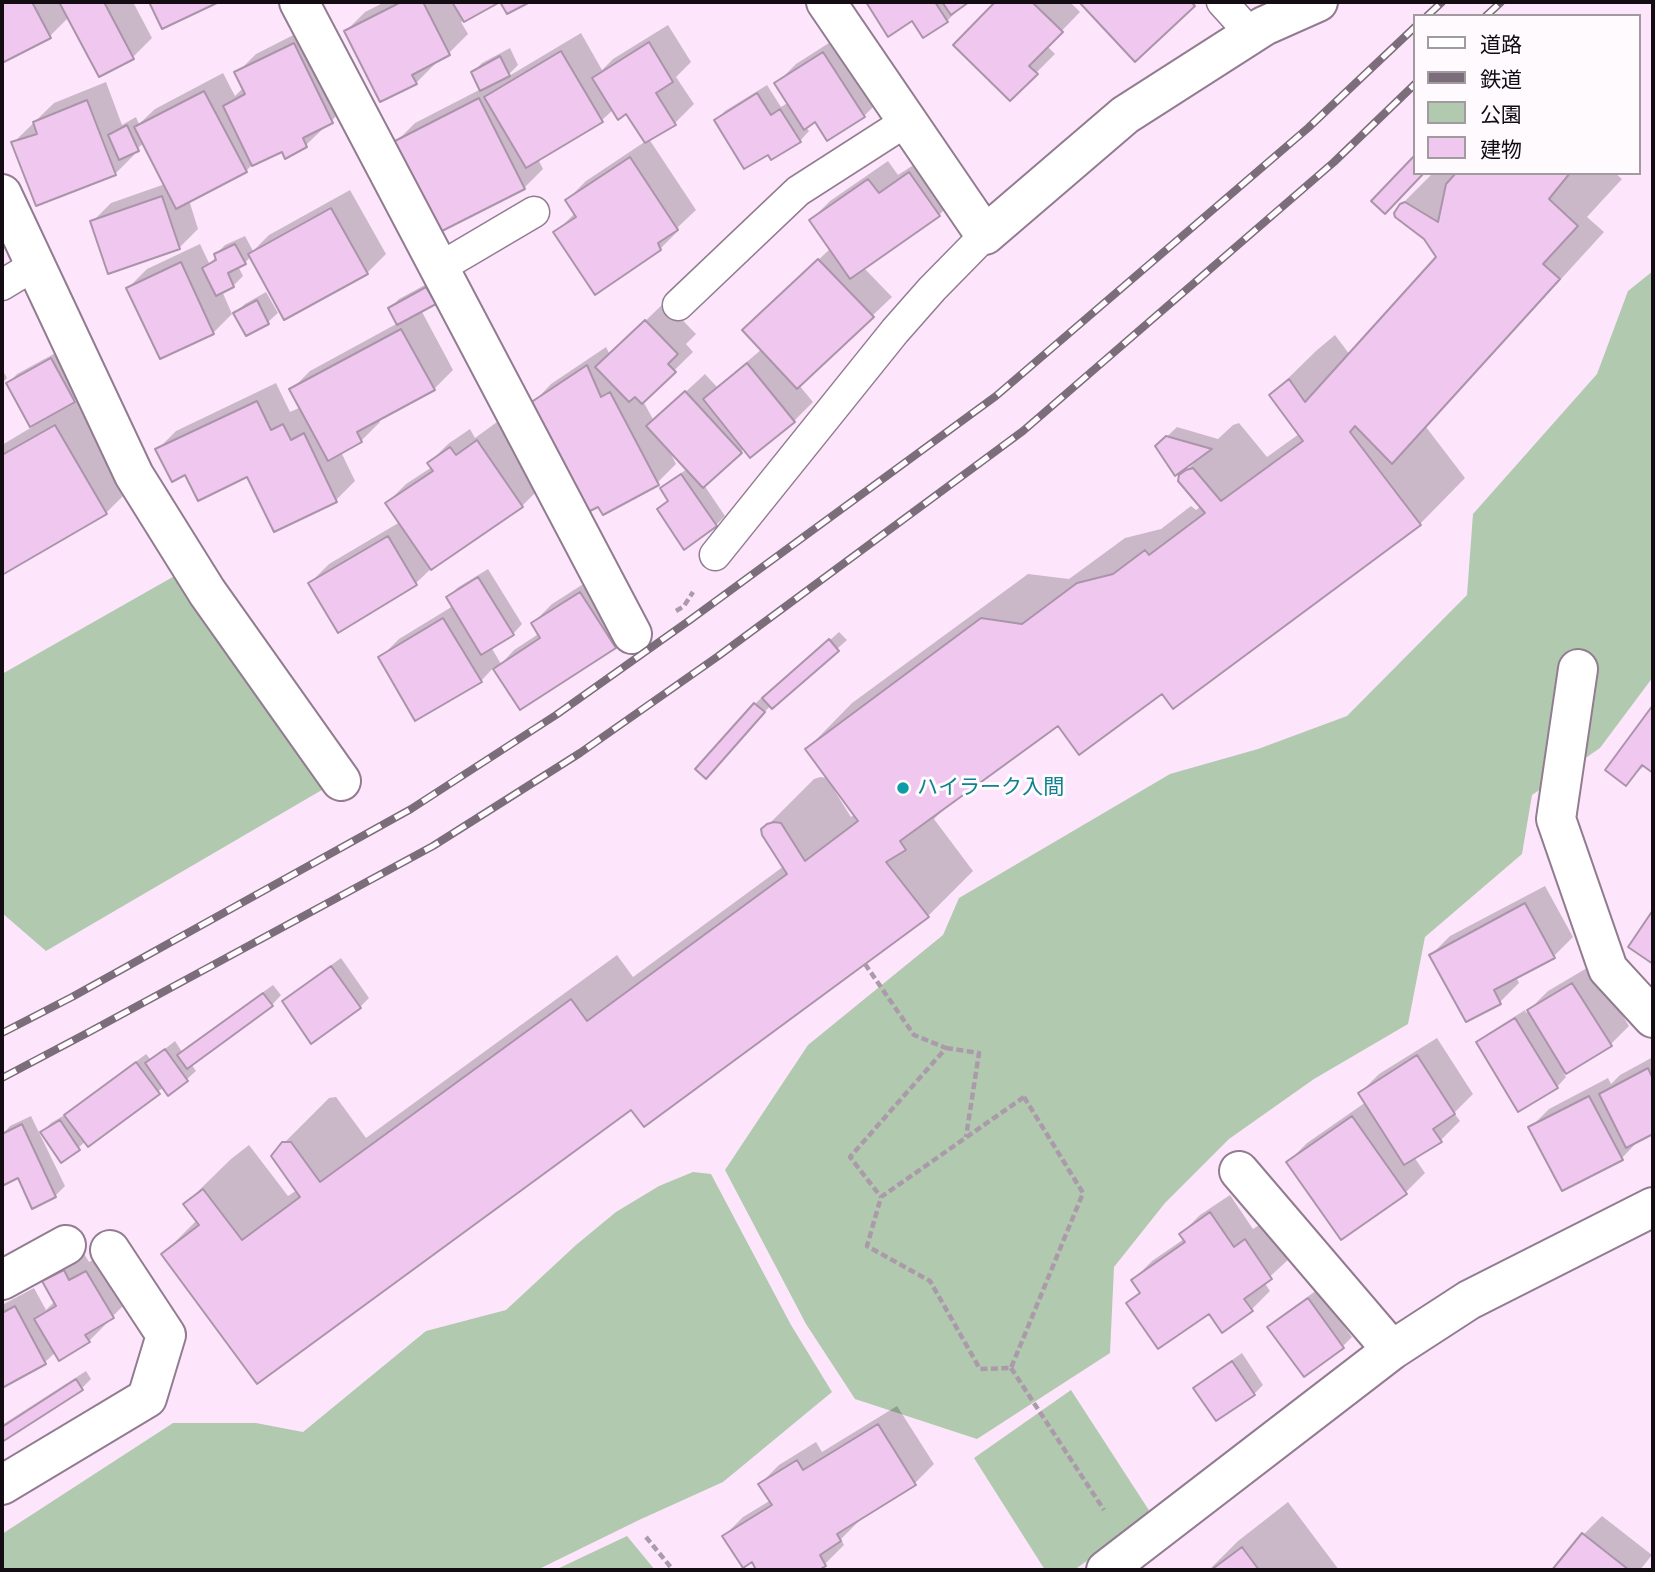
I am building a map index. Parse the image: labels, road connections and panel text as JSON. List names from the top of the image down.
{
  "places": ["ハイラーク入間"],
  "legend": [
    "道路",
    "鉄道",
    "公園",
    "建物"
  ]
}
